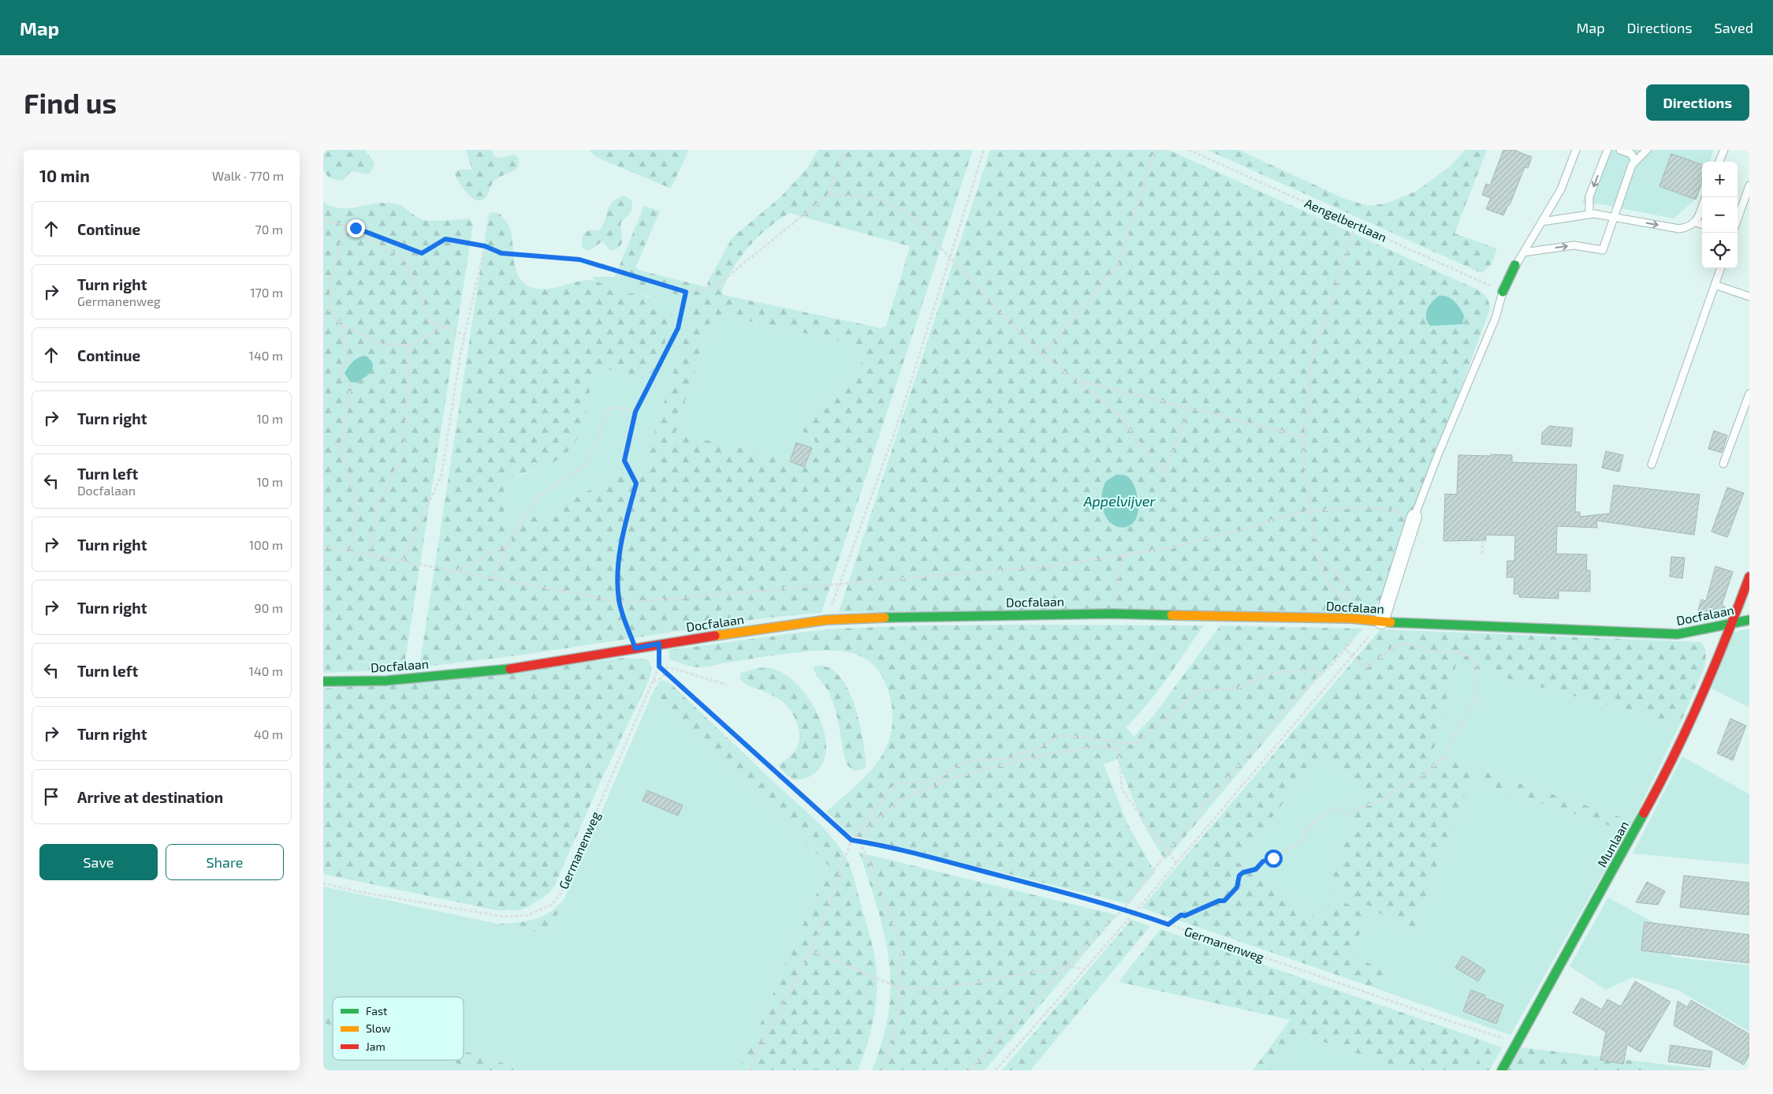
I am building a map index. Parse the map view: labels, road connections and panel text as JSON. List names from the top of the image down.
{
  "streets": {
    "street": ["Docfalaan", "Munlaan"],
    "path": ["Aengelbertlaan", "Germanenweg"]
  },
  "crossings": [
    ["Docfalaan", "Munlaan"],
    ["Munlaan", "Germanenweg"]
  ],
  "water": ["Appelvijver"],
  "legend": ["Fast", "Slow", "Jam"],
  "page": {
    "header": "Map",
    "nav": ["Map", "Directions", "Saved"],
    "buttons": [
      "Directions",
      ["Save", "Share"]
    ],
    "title": "Find us",
    "heading": ["10 min", "Walk · 770 m"],
    "map_buttons": ["+", "−"],
    "list": [
      ["Continue", "70 m"],
      ["Turn right", "Germanenweg", "170 m"],
      ["Continue", "140 m"],
      ["Turn right", "10 m"],
      ["Turn left", "Docfalaan", "10 m"],
      ["Turn right", "100 m"],
      ["Turn right", "90 m"],
      ["Turn left", "140 m"],
      ["Turn right", "40 m"],
      "Arrive at destination"
    ]
  }
}
